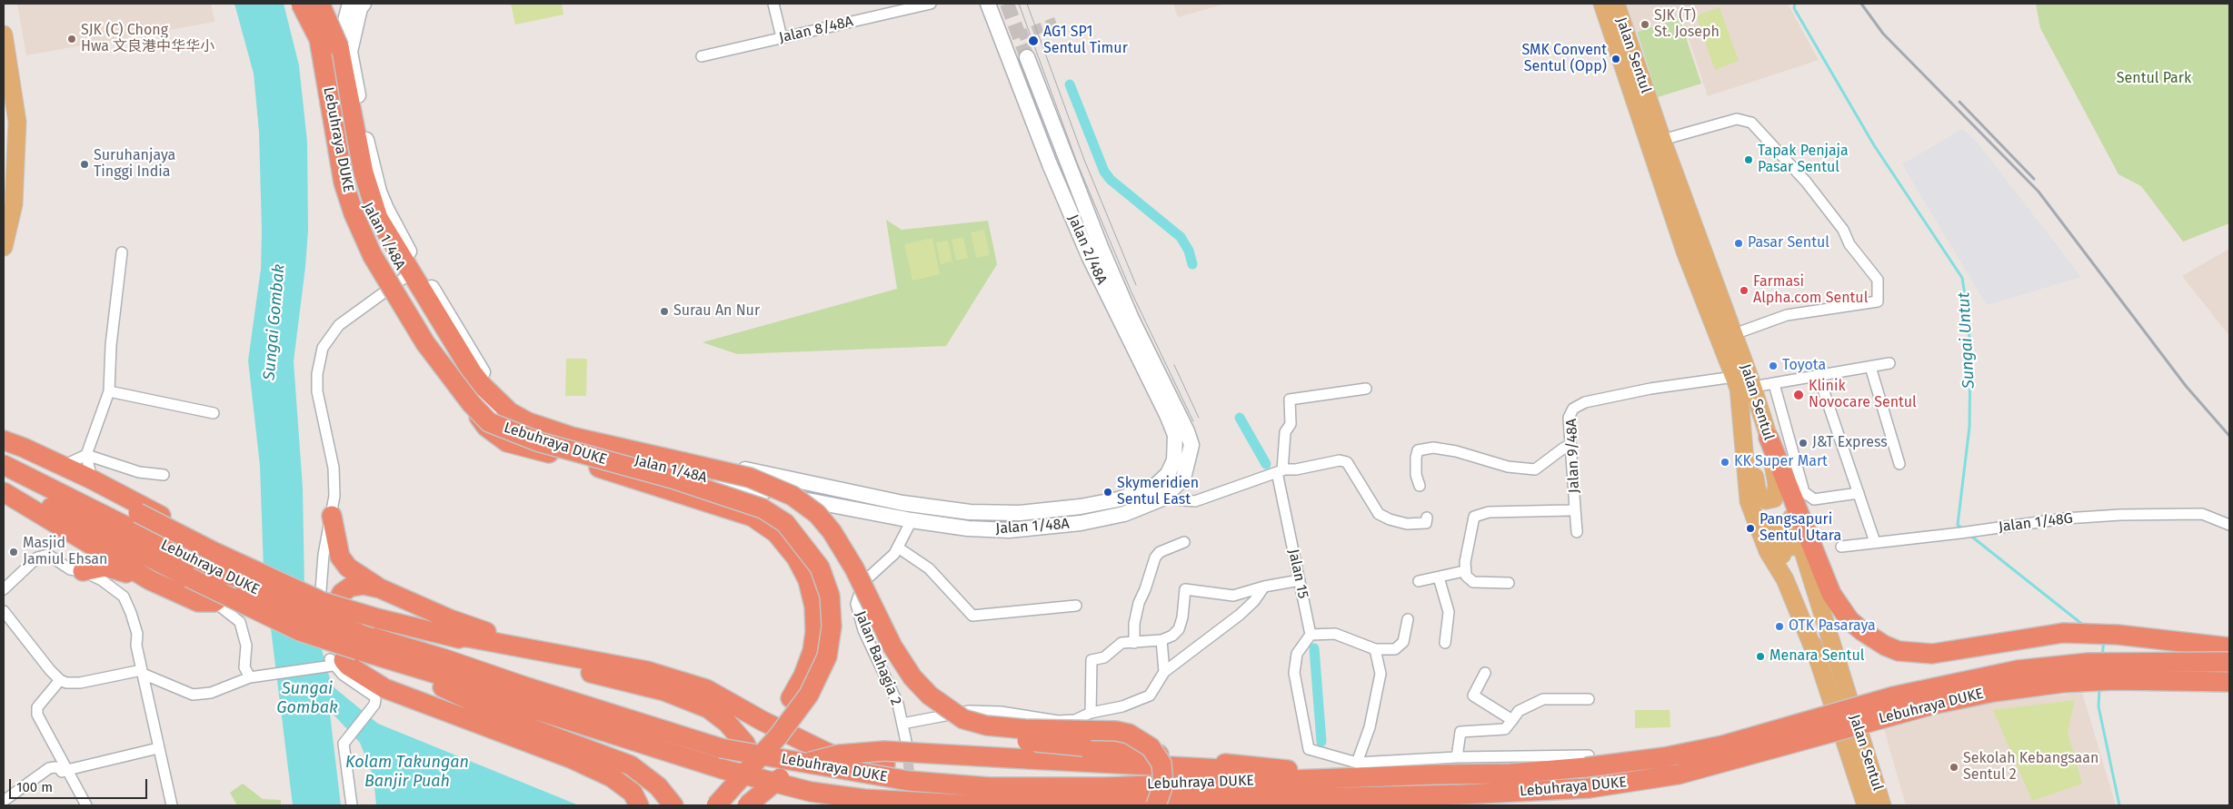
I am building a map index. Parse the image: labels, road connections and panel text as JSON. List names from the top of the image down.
{
  "streets": {
    "highway": ["Lebuhraya DUKE"],
    "main road": ["Jalan Sentul", "Jalan 1/48A", "Jalan 2/48A"],
    "street": [
      "Jalan 8/48A",
      "Jalan 9/48A",
      "Jalan 1/48G",
      "Jalan 15",
      "Jalan Bahagia 2"
    ]
  },
  "crossings": [
    ["Jalan Sentul", "Jalan 9/48A"],
    ["Jalan 1/48A", "Jalan Bahagia 2"]
  ],
  "water": ["Sungai Gombak", "Sungai Untut", "Kolam Takungan Banjir Puah"],
  "parks": ["Sentul Park"],
  "places": [
    "SJK (T) St. Joseph",
    "SJK (C) Chong Hwa 文良港中华华小",
    "AG1 SP1 Sentul Timur",
    "SMK Convent Sentul (Opp)",
    "Tapak Penjaja Pasar Sentul",
    "Suruhanjaya Tinggi India",
    "Pasar Sentul",
    "Farmasi Alpha.com Sentul",
    "Surau An Nur",
    "Toyota",
    "Klinik Novocare Sentul",
    "J&T Express",
    "KK Super Mart",
    "Skymeridien Sentul East",
    "Pangsapuri Sentul Utara",
    "Masjid Jamiul Ehsan",
    "OTK Pasaraya",
    "Menara Sentul",
    "Sekolah Kebangsaan Sentul 2"
  ],
  "scale_bar": "100 m"
}
